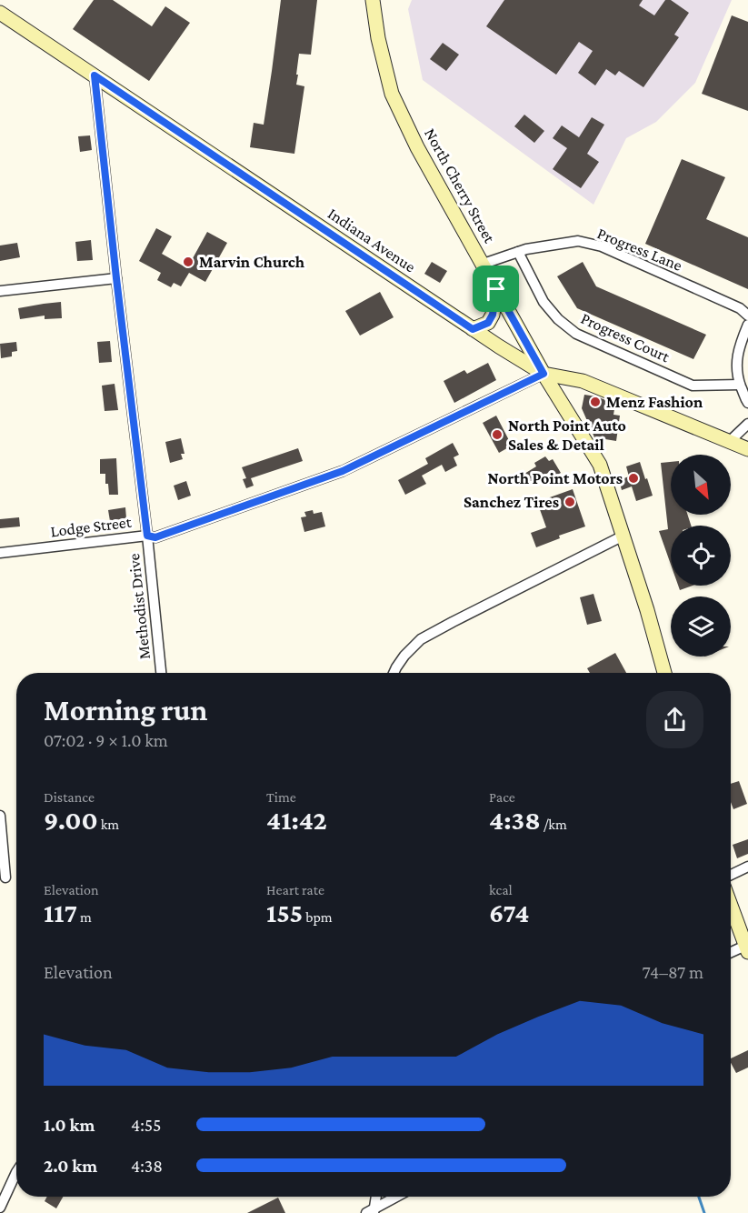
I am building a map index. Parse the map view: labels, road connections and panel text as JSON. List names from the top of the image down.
{
  "streets": {
    "main road": ["North Cherry Street", "Indiana Avenue"],
    "street": [
      "Progress Lane",
      "Progress Court",
      "Lodge Street",
      "Methodist Drive"
    ]
  },
  "crossings": [
    ["North Cherry Street", "Indiana Avenue"],
    ["North Cherry Street", "Progress Lane"],
    ["North Cherry Street", "Lodge Street"],
    ["Indiana Avenue", "Lodge Street"],
    ["Indiana Avenue", "Methodist Drive"],
    ["Progress Lane", "Progress Court"],
    ["Lodge Street", "Methodist Drive"]
  ],
  "places": [
    "Marvin Church",
    "Menz Fashion",
    "North Point Auto Sales & Detail",
    "North Point Motors",
    "Sanchez Tires"
  ],
  "north": "bottom right",
  "page": {
    "heading": ["Morning run", "07:02 · 9 × 1.0 km"],
    "stats": [
      ["Distance", "9.00 km"],
      ["Time", "41:42"],
      ["Pace", "4:38 /km"],
      ["Elevation", "117 m"],
      ["Heart rate", "155 bpm"],
      ["kcal", "674"]
    ],
    "chart": ["Elevation", "74–87 m"],
    "list": [
      {
        "name": "1.0 km",
        "note": "4:55"
      },
      {
        "name": "2.0 km",
        "note": "4:38"
      }
    ]
  }
}
